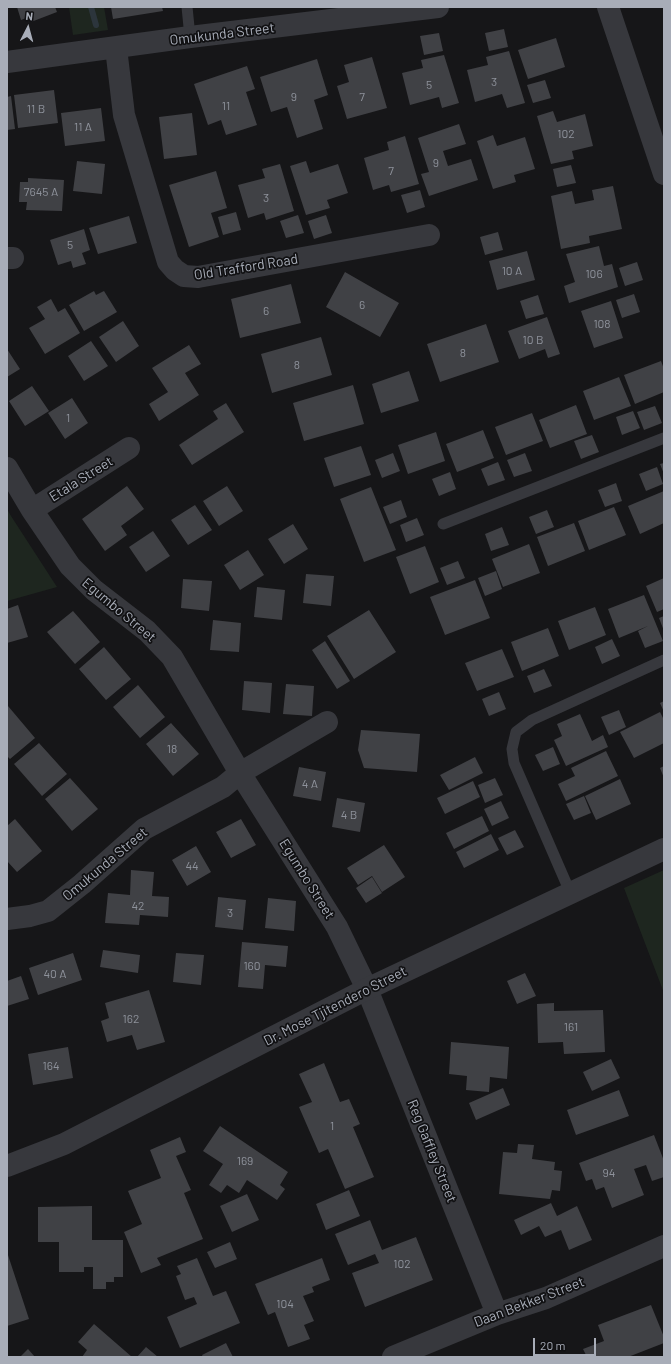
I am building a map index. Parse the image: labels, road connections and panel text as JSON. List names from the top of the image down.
{
  "streets": {
    "street": [
      "Omukunda Street",
      "Old Trafford Road",
      "Etala Street",
      "Egumbo Street",
      "Dr. Mose Tjitendero Street",
      "Reg Gaffley Street",
      "Daan Bekker Street"
    ]
  },
  "crossings": [
    ["Omukunda Street", "Old Trafford Road"],
    ["Omukunda Street", "Egumbo Street"],
    ["Etala Street", "Egumbo Street"],
    ["Egumbo Street", "Dr. Mose Tjitendero Street"],
    ["Egumbo Street", "Reg Gaffley Street"],
    ["Dr. Mose Tjitendero Street", "Reg Gaffley Street"],
    ["Reg Gaffley Street", "Daan Bekker Street"]
  ],
  "house_numbers": [
    "3",
    "5",
    "9",
    "7",
    "11",
    "11 B",
    "11 A",
    "102",
    "9",
    "7",
    "7645 A",
    "3",
    "5",
    "10 A",
    "106",
    "6",
    "6",
    "108",
    "10 B",
    "8",
    "8",
    "1",
    "18",
    "4 A",
    "4 B",
    "44",
    "42",
    "3",
    "160",
    "40 A",
    "162",
    "161",
    "164",
    "1",
    "169",
    "94",
    "102",
    "104"
  ],
  "scale_bar": "20 m",
  "north": "top"
}
